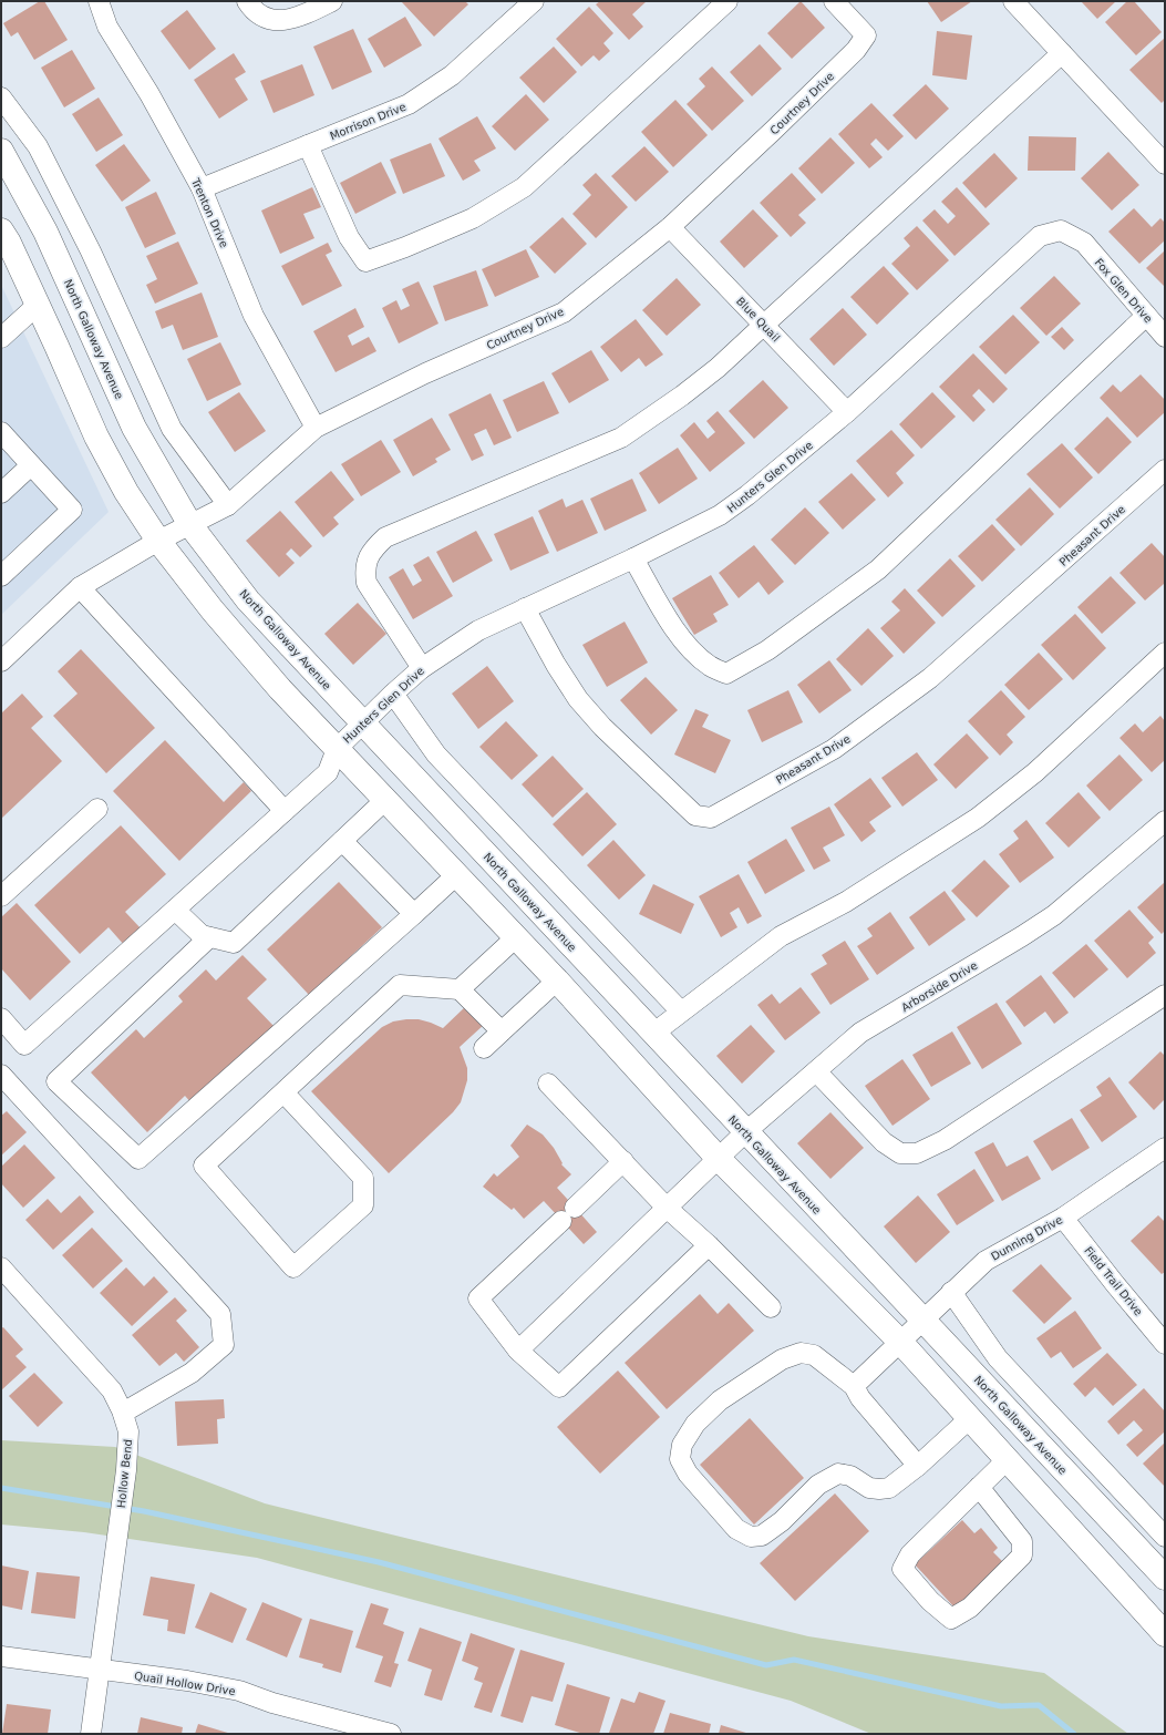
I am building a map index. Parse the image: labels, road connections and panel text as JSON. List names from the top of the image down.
{
  "streets": {
    "main road": ["North Galloway Avenue"],
    "street": [
      "Courtney Drive",
      "Morrison Drive",
      "Trenton Drive",
      "Fox Glen Drive",
      "Blue Quail",
      "Hunters Glen Drive",
      "Pheasant Drive",
      "Arborside Drive",
      "Dunning Drive",
      "Field Trail Drive",
      "Hollow Bend",
      "Quail Hollow Drive"
    ]
  },
  "crossings": [
    ["Courtney Drive", "Trenton Drive"],
    ["Courtney Drive", "Blue Quail"],
    ["Courtney Drive", "North Galloway Avenue"],
    ["Morrison Drive", "Trenton Drive"],
    ["Fox Glen Drive", "Hunters Glen Drive"],
    ["Blue Quail", "Hunters Glen Drive"],
    ["North Galloway Avenue", "Hunters Glen Drive"],
    ["North Galloway Avenue", "Arborside Drive"],
    ["North Galloway Avenue", "Dunning Drive"],
    ["Hunters Glen Drive", "Pheasant Drive"],
    ["Dunning Drive", "Field Trail Drive"],
    ["Hollow Bend", "Quail Hollow Drive"]
  ]
}
